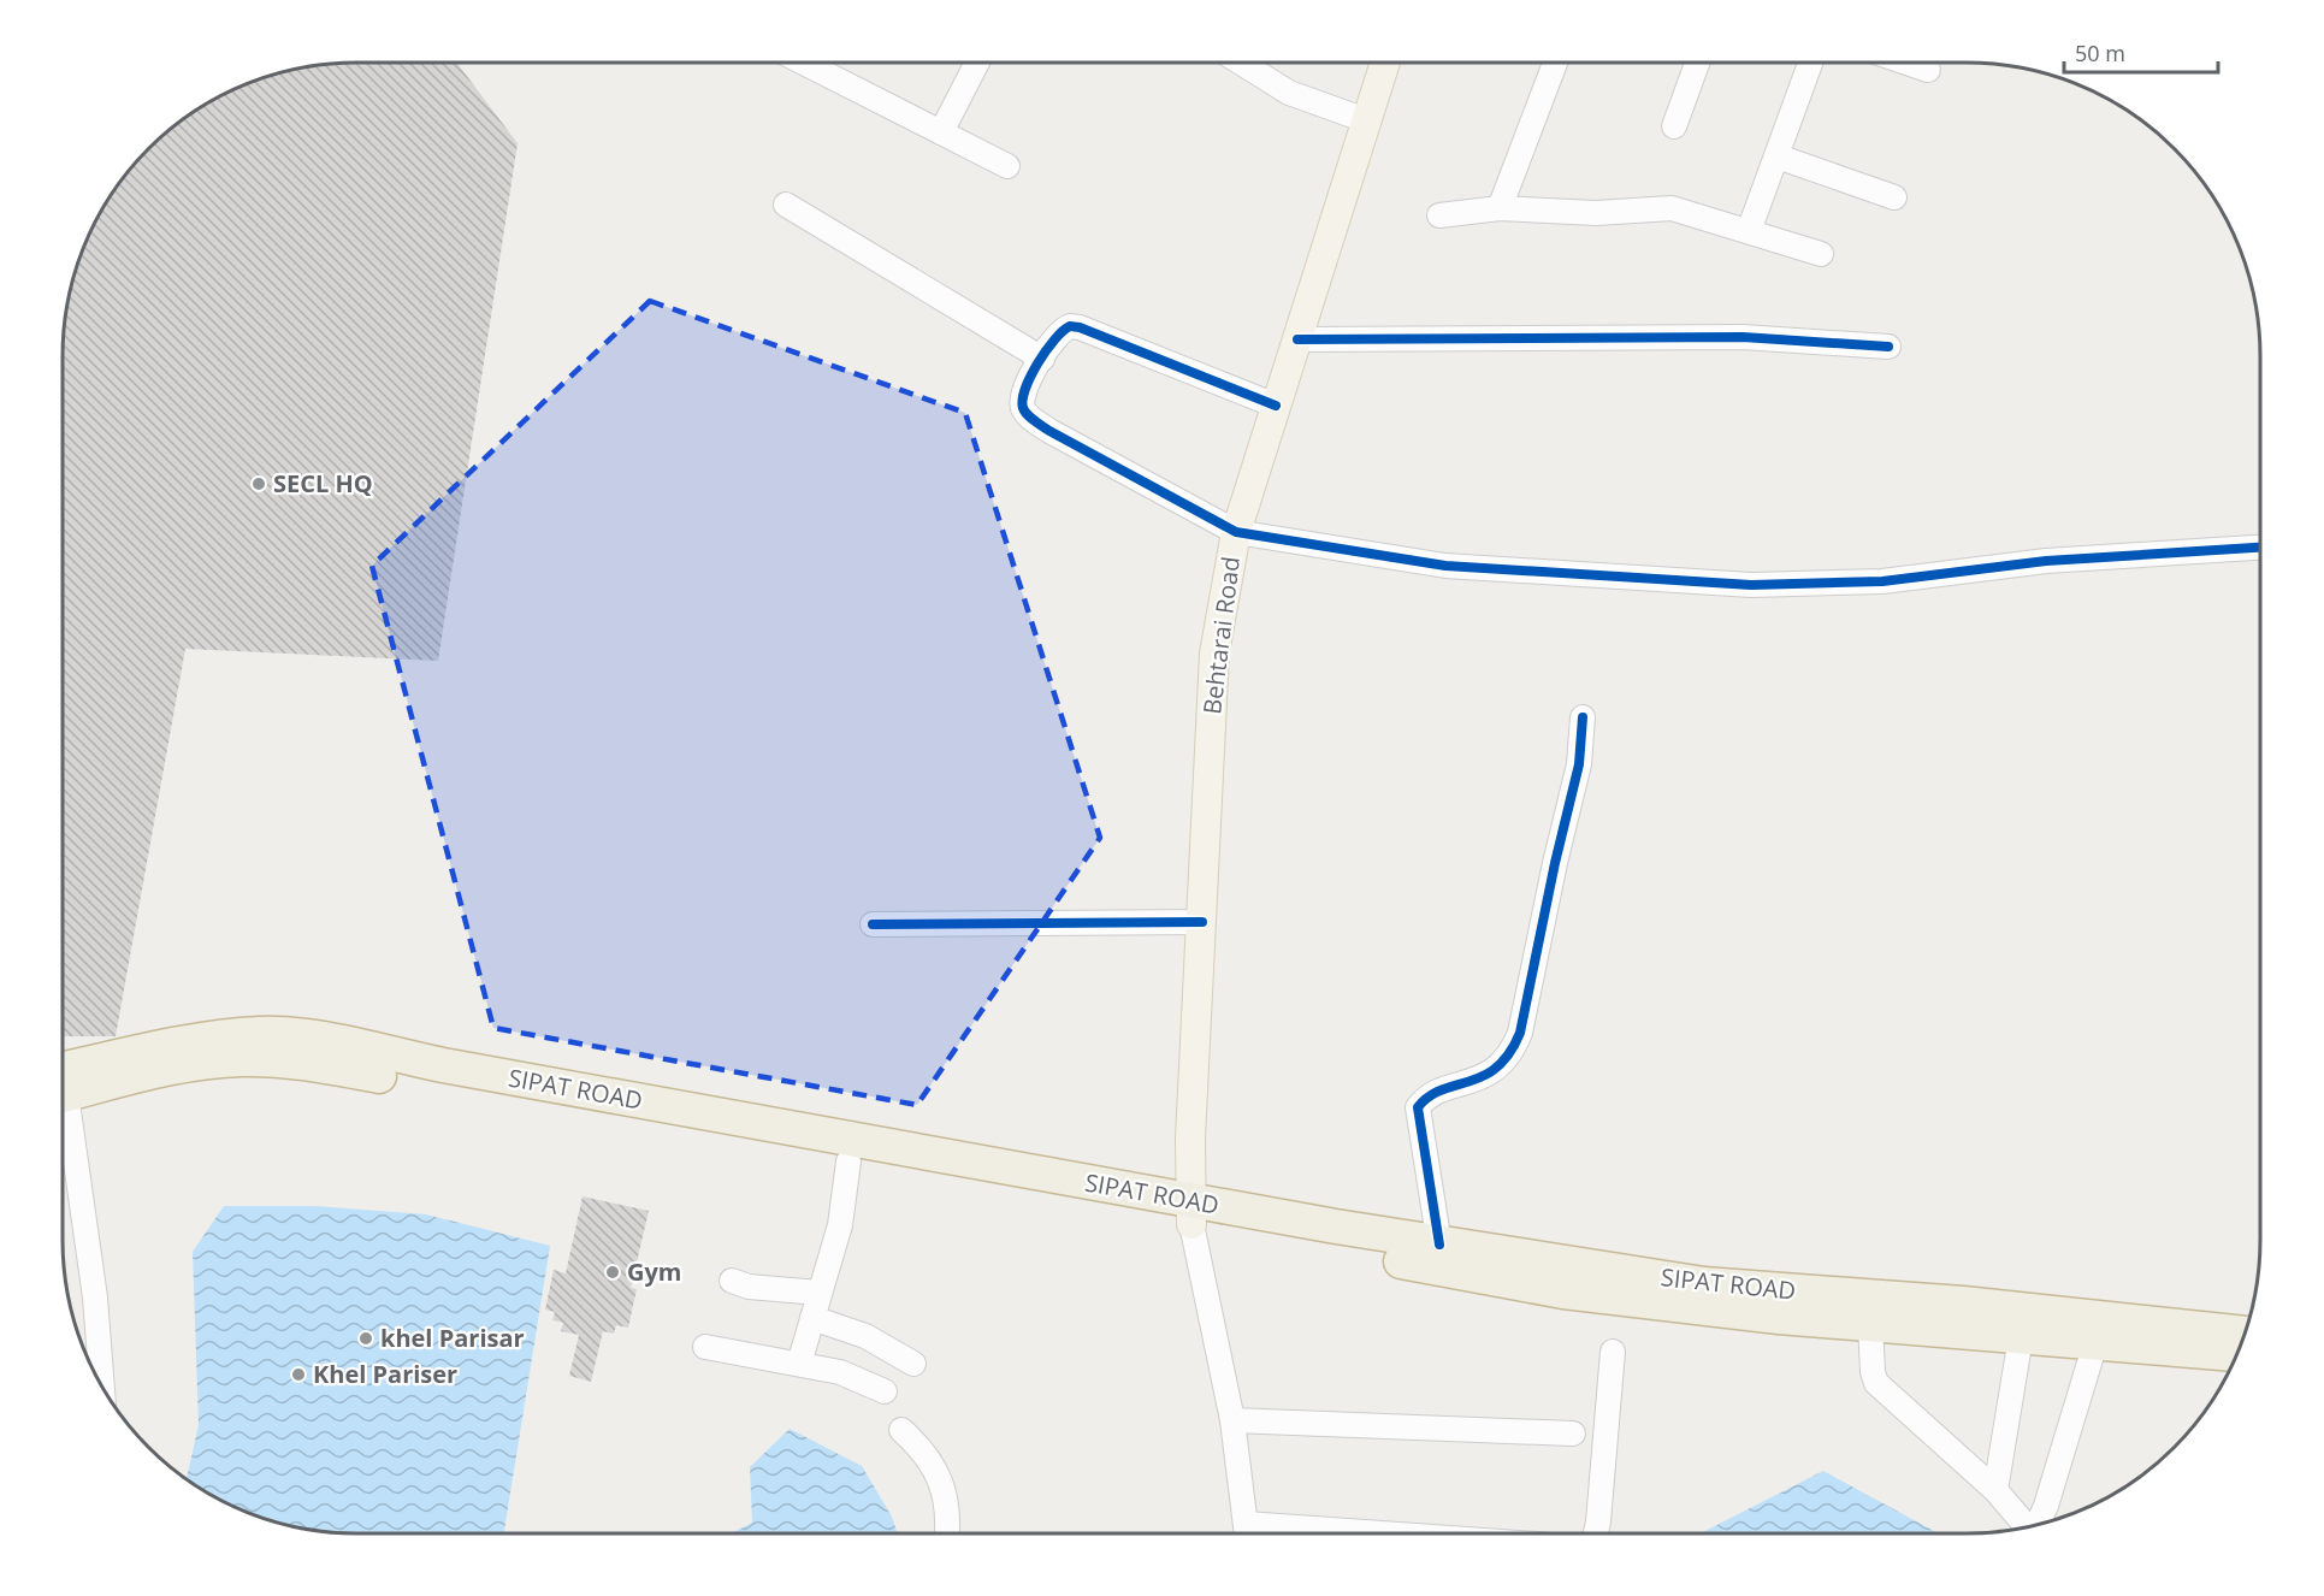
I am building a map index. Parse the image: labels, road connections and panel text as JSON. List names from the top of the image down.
{
  "streets": {
    "highway": ["SIPAT ROAD"],
    "main road": ["Behtarai Road"]
  },
  "crossings": [
    ["Behtarai Road", "SIPAT ROAD"]
  ],
  "places": [
    "SECL HQ",
    "Gym",
    "khel Parisar",
    "Khel Pariser"
  ],
  "scale_bar": "50 m"
}
